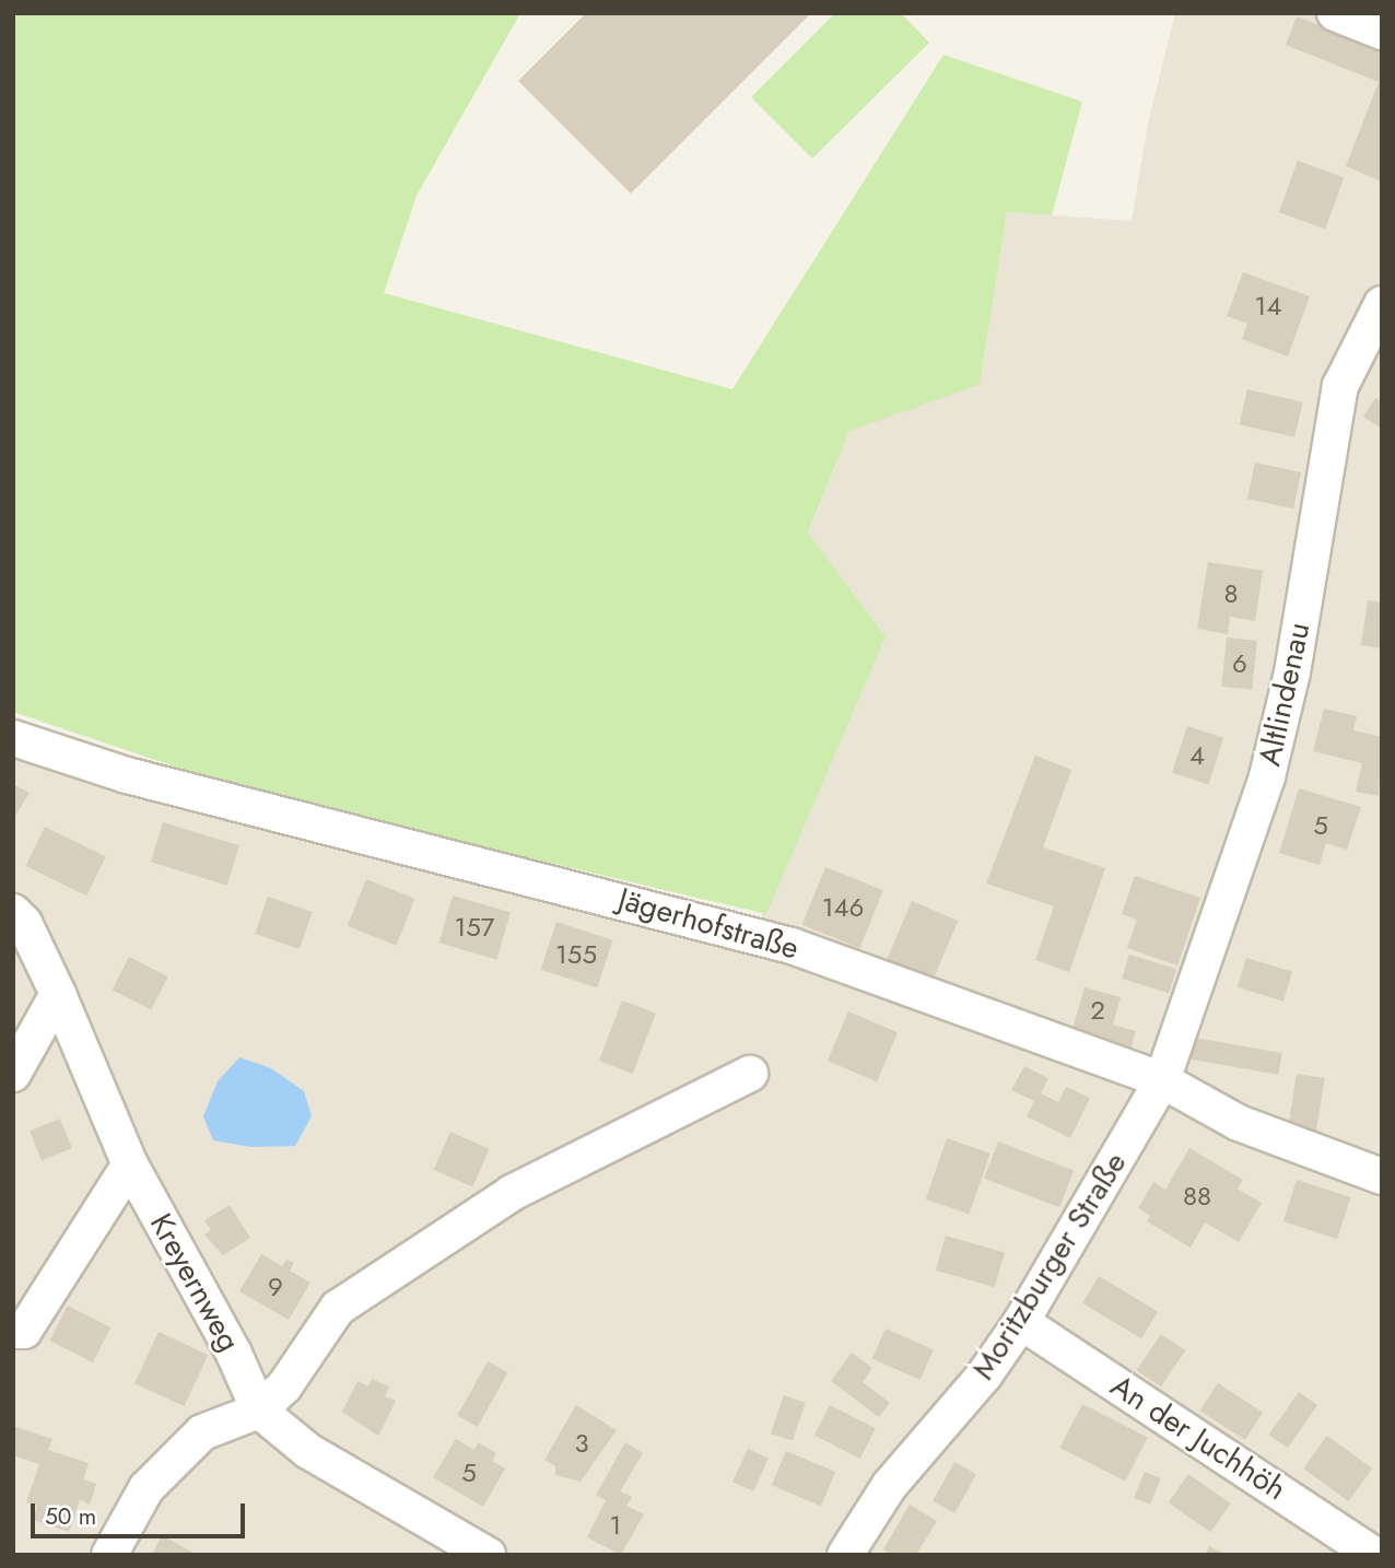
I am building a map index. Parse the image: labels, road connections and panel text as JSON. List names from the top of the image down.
{
  "streets": {
    "street": [
      "Altlindenau",
      "Jägerhofstraße",
      "Moritzburger Straße",
      "Kreyernweg",
      "An der Juchhöh"
    ]
  },
  "crossings": [
    ["Altlindenau", "Jägerhofstraße"],
    ["Altlindenau", "Moritzburger Straße"],
    ["Jägerhofstraße", "Moritzburger Straße"],
    ["Moritzburger Straße", "An der Juchhöh"]
  ],
  "house_numbers": [
    "14",
    "8",
    "6",
    "4",
    "5",
    "146",
    "157",
    "155",
    "2",
    "88",
    "9",
    "3",
    "5",
    "1"
  ],
  "scale_bar": "50 m"
}
